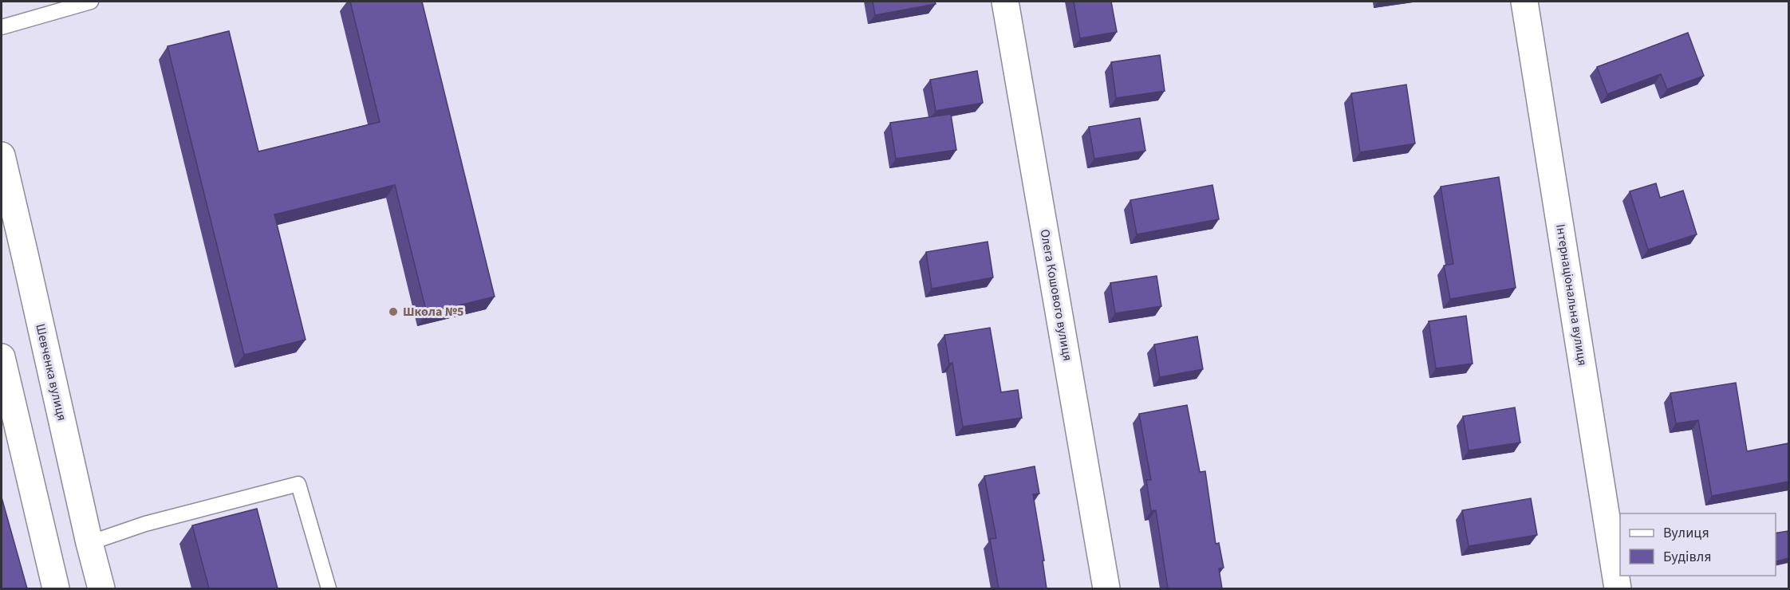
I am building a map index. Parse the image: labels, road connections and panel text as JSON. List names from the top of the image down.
{
  "streets": {
    "street": ["Олега Кошового вулиця", "Інтернаціональна вулиця", "Шевченка вулиця"]
  },
  "places": ["Школа №5"],
  "legend": ["Вулиця", "Будівля"]
}
